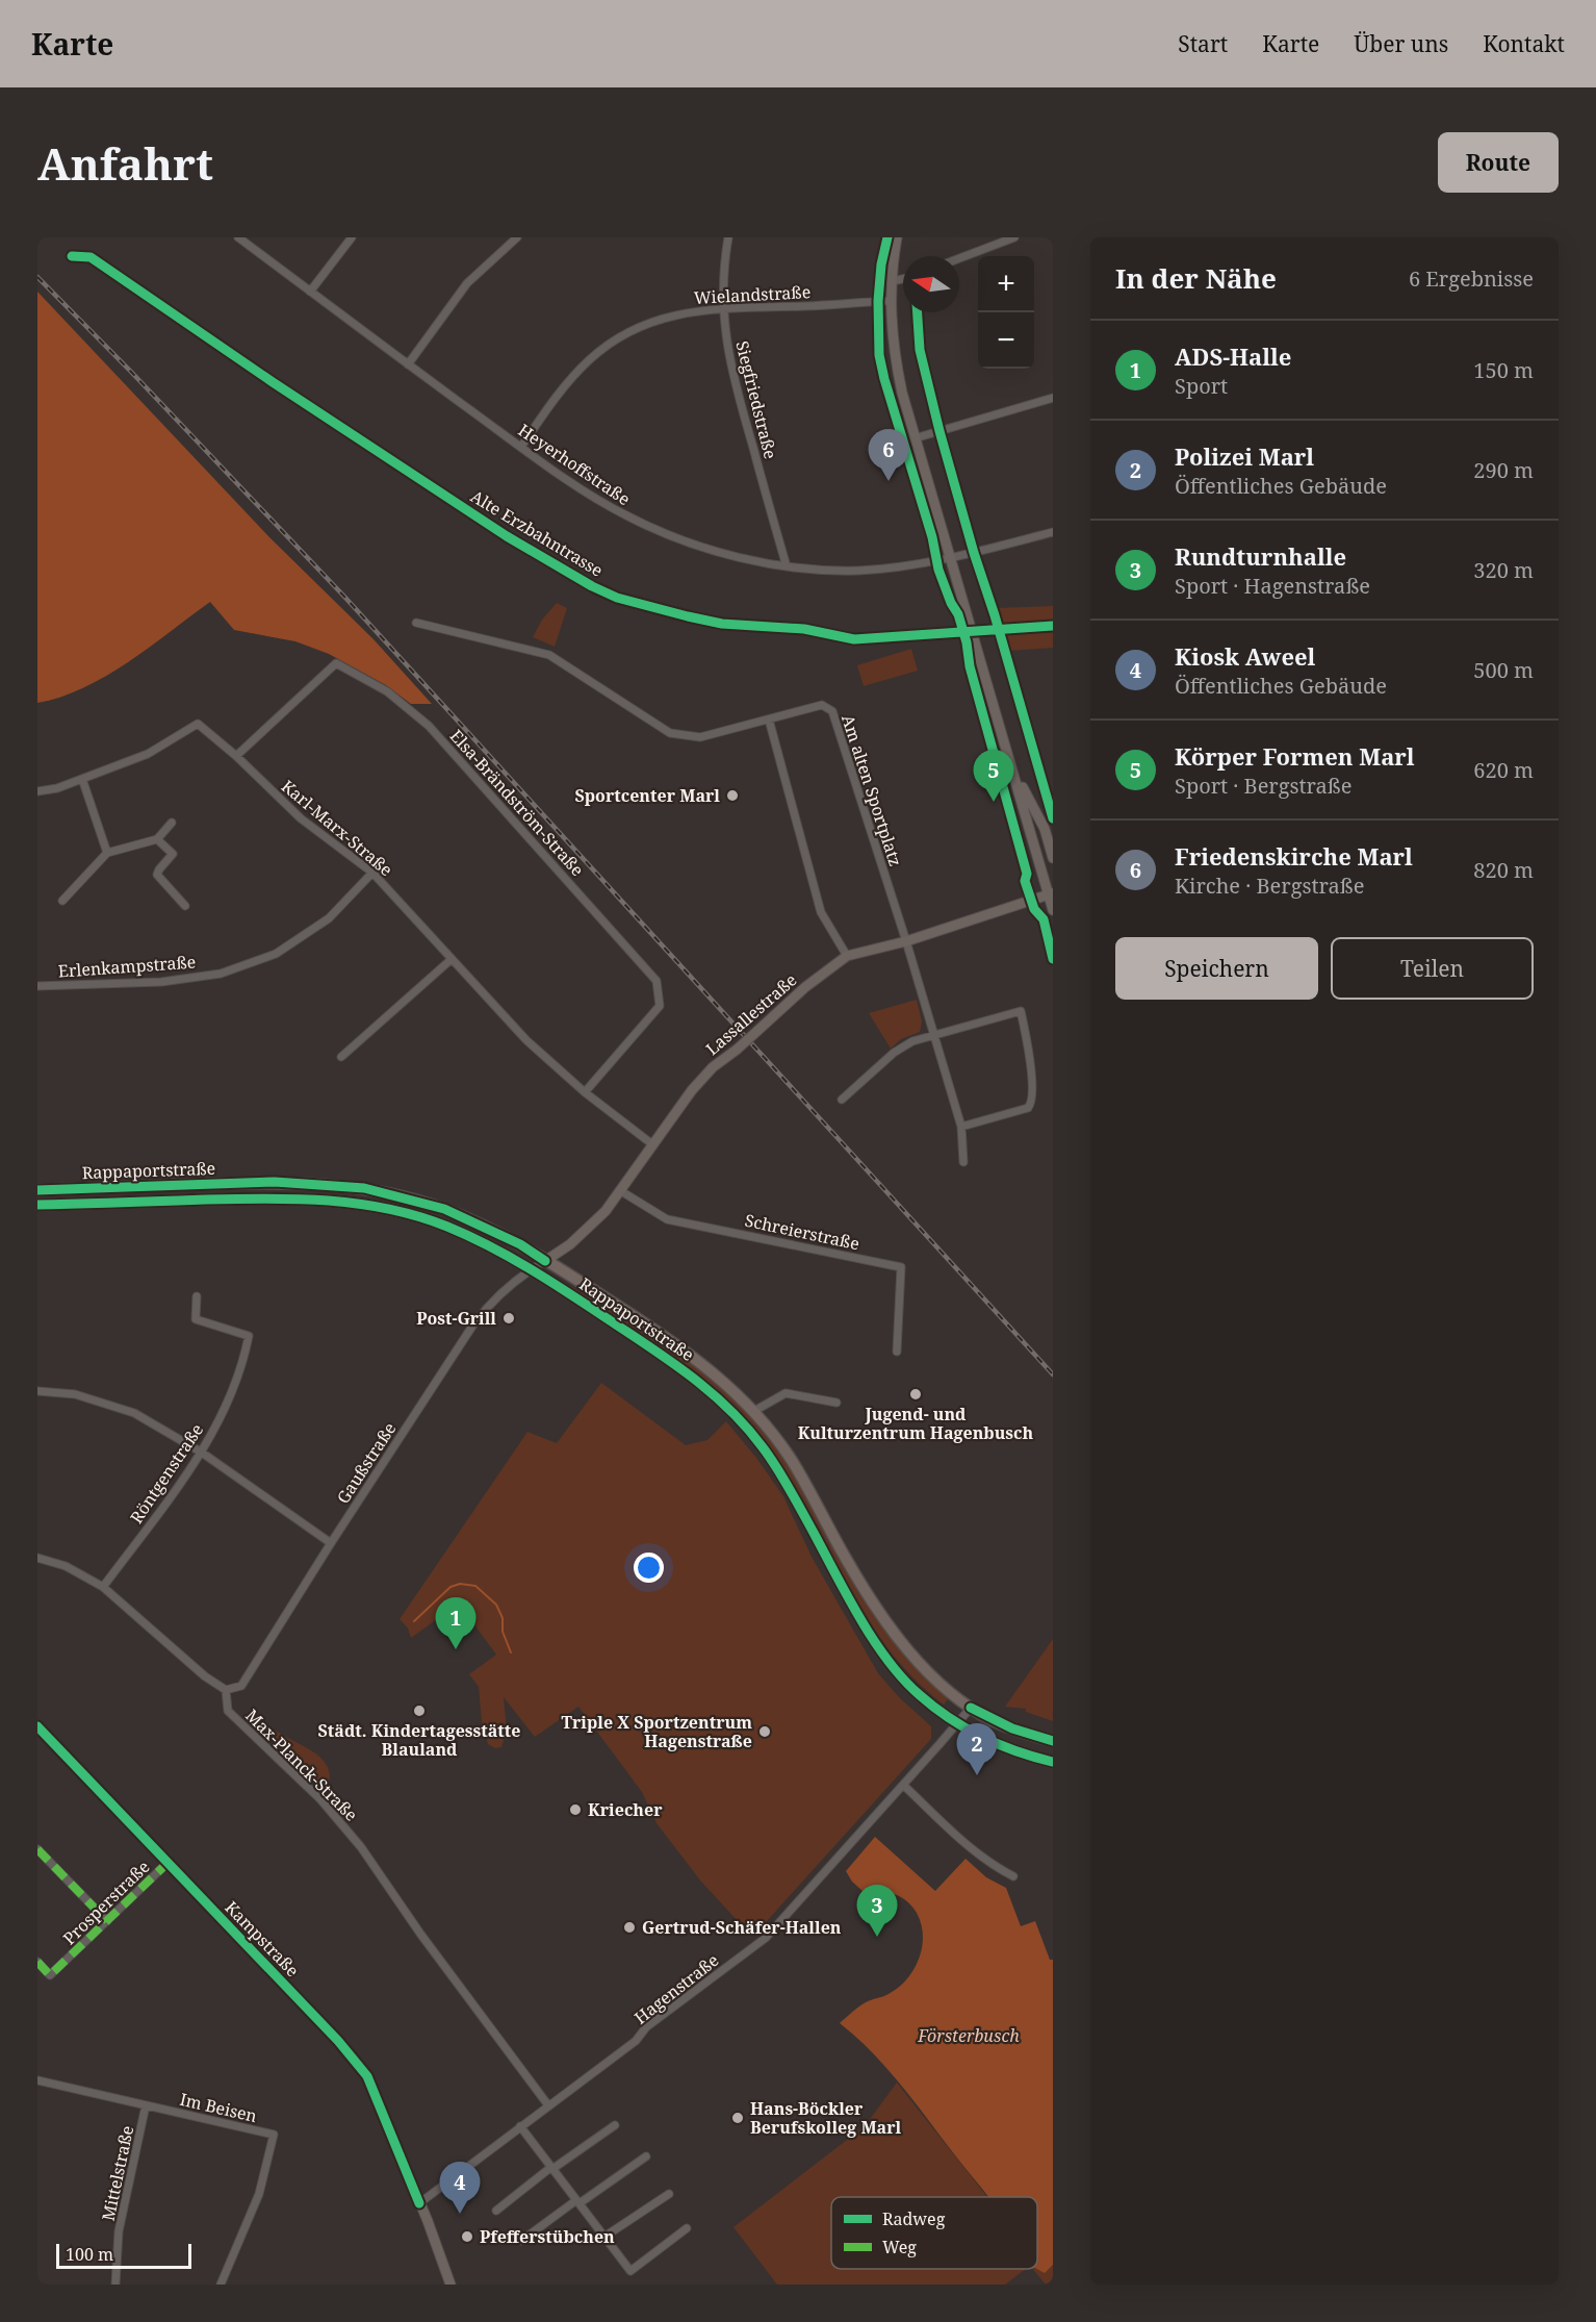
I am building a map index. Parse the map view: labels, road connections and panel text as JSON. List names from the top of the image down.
{
  "streets": {
    "main road": ["Rappaportstraße"],
    "street": [
      "Wielandstraße",
      "Siegfriedstraße",
      "Heyerhoffstraße",
      "Am alten Sportplatz",
      "Elsa-Brändström-Straße",
      "Karl-Marx-Straße",
      "Erlenkampstraße",
      "Lassallestraße",
      "Schreierstraße",
      "Gaußstraße",
      "Röntgenstraße",
      "Max-Planck-Straße",
      "Prosperstraße",
      "Kampstraße",
      "Hagenstraße",
      "Im Beisen",
      "Mittelstraße"
    ],
    "cycle path": ["Alte Erzbahntrasse"]
  },
  "crossings": [
    ["Wielandstraße", "Siegfriedstraße"],
    ["Wielandstraße", "Heyerhoffstraße"],
    ["Siegfriedstraße", "Heyerhoffstraße"],
    ["Am alten Sportplatz", "Lassallestraße"],
    ["Elsa-Brändström-Straße", "Karl-Marx-Straße"],
    ["Karl-Marx-Straße", "Erlenkampstraße"],
    ["Karl-Marx-Straße", "Lassallestraße"],
    ["Lassallestraße", "Rappaportstraße"],
    ["Lassallestraße", "Schreierstraße"],
    ["Lassallestraße", "Gaußstraße"],
    ["Rappaportstraße", "Gaußstraße"],
    ["Rappaportstraße", "Hagenstraße"],
    ["Gaußstraße", "Max-Planck-Straße"],
    ["Max-Planck-Straße", "Hagenstraße"],
    ["Prosperstraße", "Kampstraße"],
    ["Kampstraße", "Hagenstraße"],
    ["Im Beisen", "Mittelstraße"]
  ],
  "parks": ["Försterbusch"],
  "places": [
    "Sportcenter Marl",
    "Post-Grill",
    "Jugend- und Kulturzentrum Hagenbusch",
    "Städt. Kindertagesstätte Blauland",
    "Triple X Sportzentrum Hagenstraße",
    "Kriecher",
    "Gertrud-Schäfer-Hallen",
    "Hans-Böckler Berufskolleg Marl",
    "Pfefferstübchen"
  ],
  "legend": ["Radweg", "Weg"],
  "scale_bar": "100 m",
  "north": "left",
  "page": {
    "header": "Karte",
    "nav": [
      "Start",
      "Karte",
      "Über uns",
      "Kontakt"
    ],
    "buttons": [
      "Route",
      ["Speichern", "Teilen"]
    ],
    "title": "Anfahrt",
    "heading": ["In der Nähe", "6 Ergebnisse"],
    "map_buttons": ["+", "−"],
    "list": [
      {
        "mark": "1",
        "name": "ADS-Halle",
        "note": "Sport",
        "value": "150 m"
      },
      {
        "mark": "2",
        "name": "Polizei Marl",
        "note": "Öffentliches Gebäude",
        "value": "290 m"
      },
      {
        "mark": "3",
        "name": "Rundturnhalle",
        "note": "Sport · Hagenstraße",
        "value": "320 m"
      },
      {
        "mark": "4",
        "name": "Kiosk Aweel",
        "note": "Öffentliches Gebäude",
        "value": "500 m"
      },
      {
        "mark": "5",
        "name": "Körper Formen Marl",
        "note": "Sport · Bergstraße",
        "value": "620 m"
      },
      {
        "mark": "6",
        "name": "Friedenskirche Marl",
        "note": "Kirche · Bergstraße",
        "value": "820 m"
      }
    ],
    "pins": [
      "6",
      "5",
      "1",
      "2",
      "3",
      "4"
    ],
    "scale": "100 m"
  }
}
